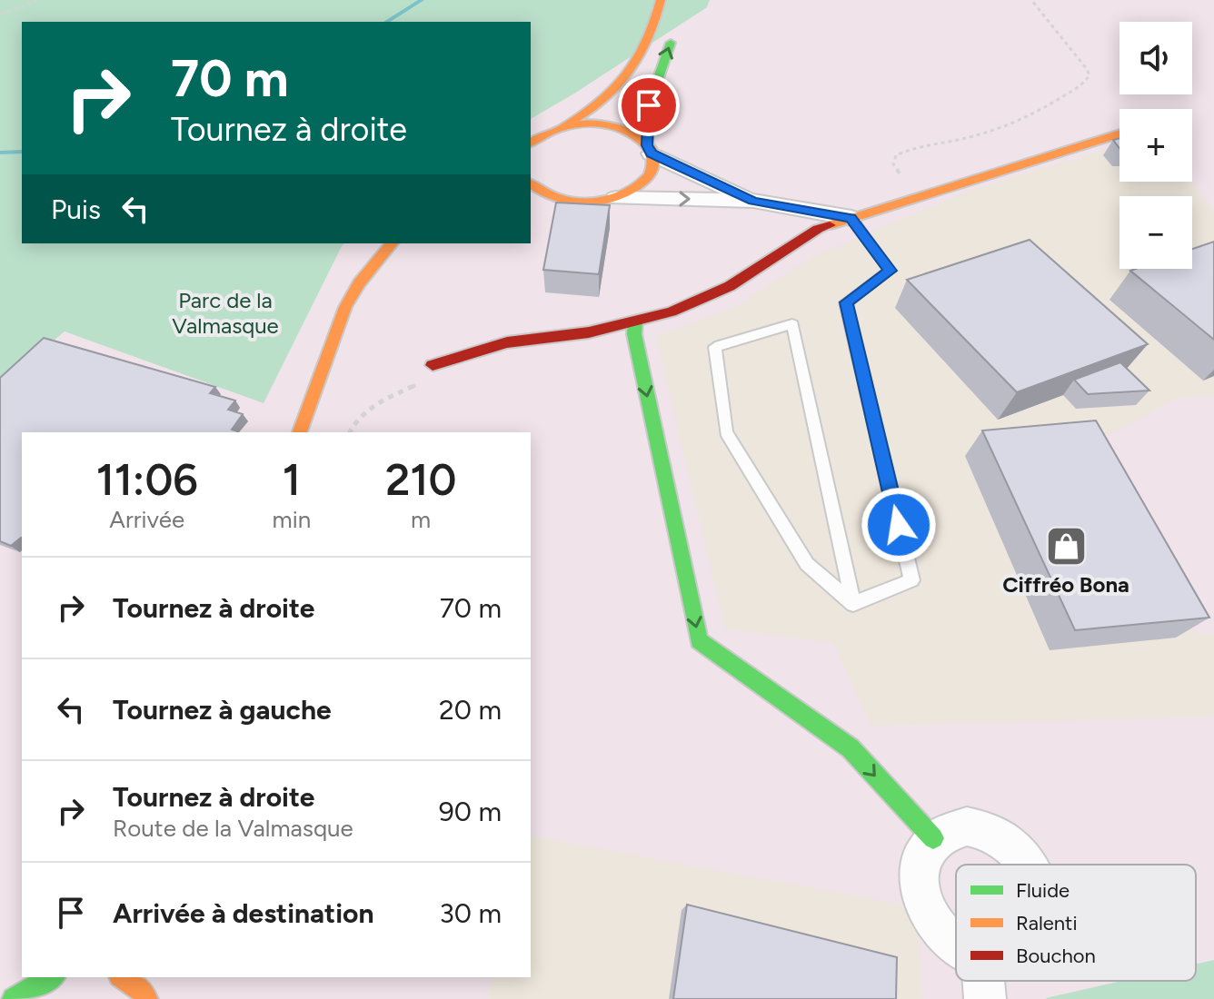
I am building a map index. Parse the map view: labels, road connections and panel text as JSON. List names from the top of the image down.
{
  "parks": ["Parc de la Valmasque"],
  "places": {
    "shop": ["Ciffréo Bona"]
  },
  "legend": ["Fluide", "Ralenti", "Bouchon"],
  "page": {
    "map_buttons": ["+", "−"],
    "turn": ["70 m", "Tournez à droite"],
    "then": "Puis",
    "eta": [
      "11:06",
      "Arrivée",
      "1",
      "min",
      "210",
      "m"
    ],
    "list": [
      {
        "name": "Tournez à droite",
        "value": "70 m"
      },
      {
        "name": "Tournez à gauche",
        "value": "20 m"
      },
      {
        "name": "Tournez à droite",
        "note": "Route de la Valmasque",
        "value": "90 m"
      },
      {
        "name": "Arrivée à destination",
        "value": "30 m"
      }
    ]
  }
}
